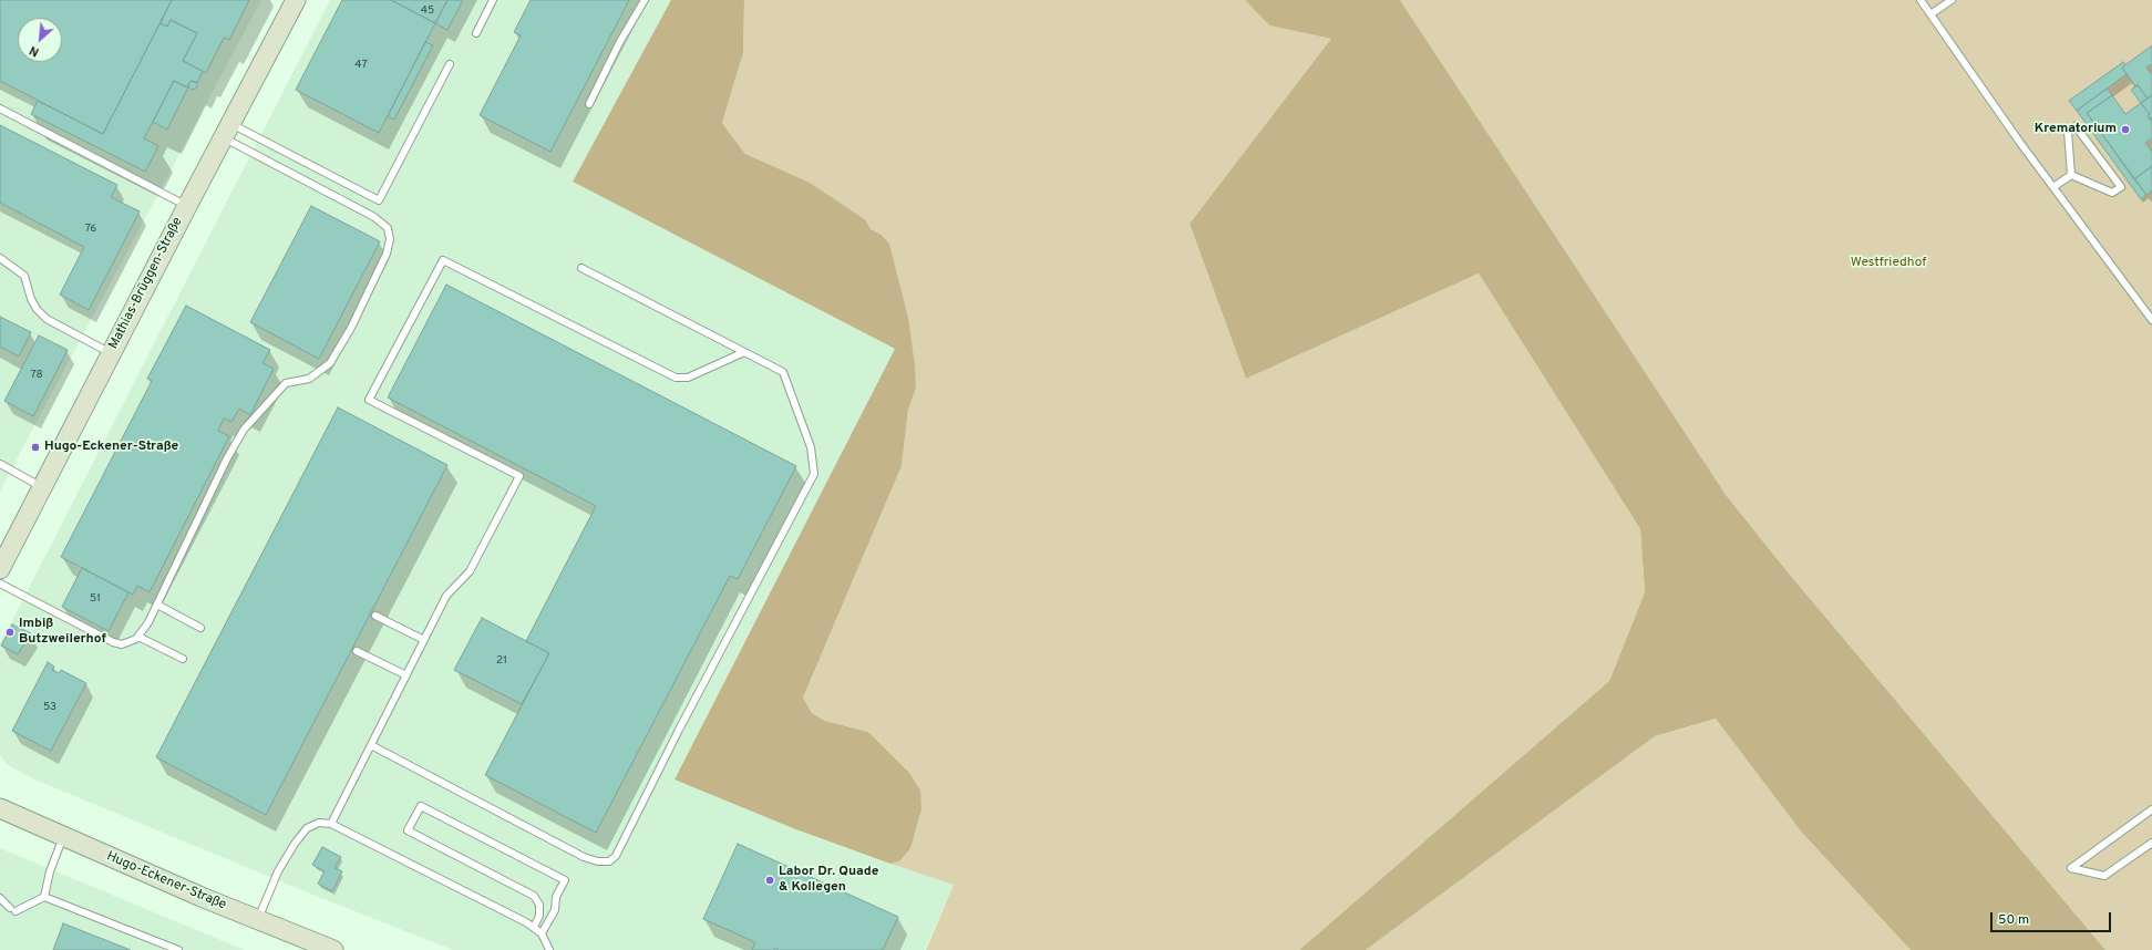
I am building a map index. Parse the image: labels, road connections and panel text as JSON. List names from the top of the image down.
{
  "streets": {
    "street": ["Mathias-Brüggen-Straße", "Hugo-Eckener-Straße"]
  },
  "parks": ["Westfriedhof"],
  "places": [
    "Krematorium",
    "Hugo-Eckener-Straße",
    "Imbiß Butzweilerhof",
    "Labor Dr. Quade & Kollegen"
  ],
  "house_numbers": [
    "45",
    "47",
    "76",
    "78",
    "51",
    "21",
    "53"
  ],
  "scale_bar": "50 m",
  "north": "bottom left"
}
